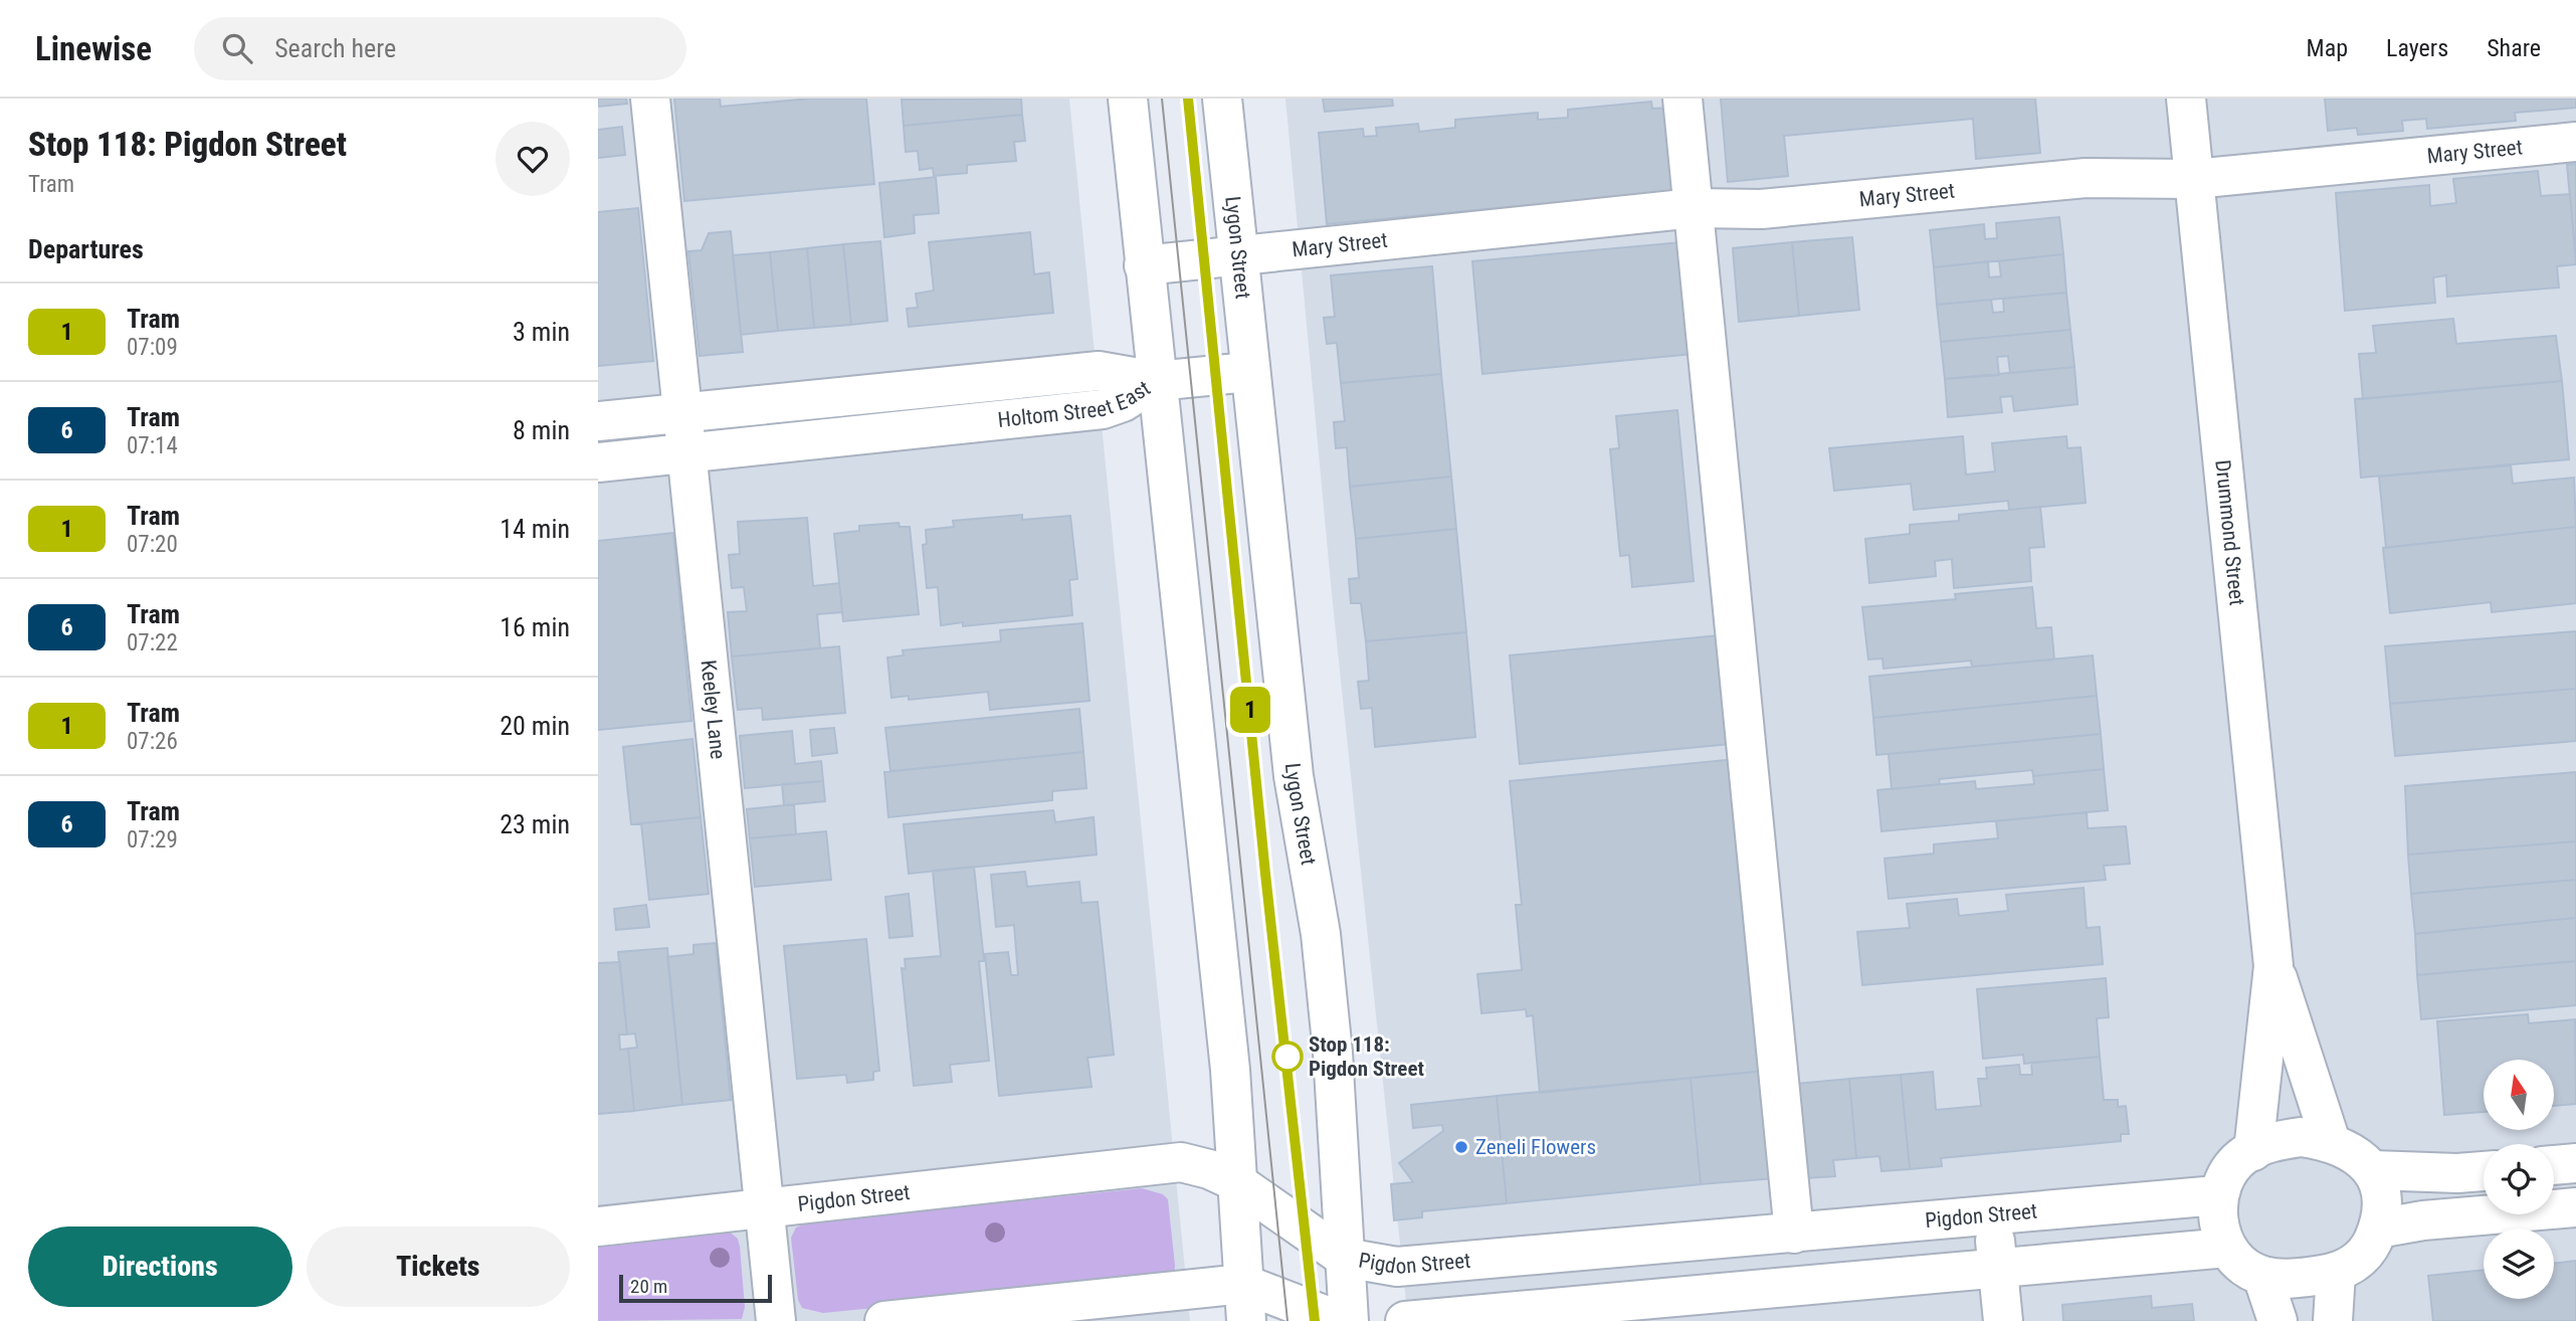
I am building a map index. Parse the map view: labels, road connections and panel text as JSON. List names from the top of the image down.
{
  "streets": {
    "street": [
      "Mary Street",
      "Lygon Street",
      "Holtom Street East",
      "Drummond Street",
      "Keeley Lane",
      "Pigdon Street"
    ]
  },
  "crossings": [
    ["Mary Street", "Lygon Street"],
    ["Mary Street", "Drummond Street"],
    ["Lygon Street", "Pigdon Street"],
    ["Holtom Street East", "Keeley Lane"],
    ["Drummond Street", "Pigdon Street"],
    ["Keeley Lane", "Pigdon Street"]
  ],
  "places": ["Stop 118: Pigdon Street", "Zeneli Flowers"],
  "lines": ["tram line 1"],
  "scale_bar": "20 m",
  "north": "top",
  "page": {
    "header": "Linewise",
    "search": "Search here",
    "nav": ["Map", "Layers", "Share"],
    "heading": [
      ["Stop 118: Pigdon Street", "Tram"],
      "Departures"
    ],
    "on_map": "1",
    "list": [
      {
        "mark": "1",
        "name": "Tram",
        "note": "07:09",
        "value": "3 min"
      },
      {
        "mark": "6",
        "name": "Tram",
        "note": "07:14",
        "value": "8 min"
      },
      {
        "mark": "1",
        "name": "Tram",
        "note": "07:20",
        "value": "14 min"
      },
      {
        "mark": "6",
        "name": "Tram",
        "note": "07:22",
        "value": "16 min"
      },
      {
        "mark": "1",
        "name": "Tram",
        "note": "07:26",
        "value": "20 min"
      },
      {
        "mark": "6",
        "name": "Tram",
        "note": "07:29",
        "value": "23 min"
      }
    ],
    "buttons": ["Directions", "Tickets"],
    "scale": "20 m"
  }
}
